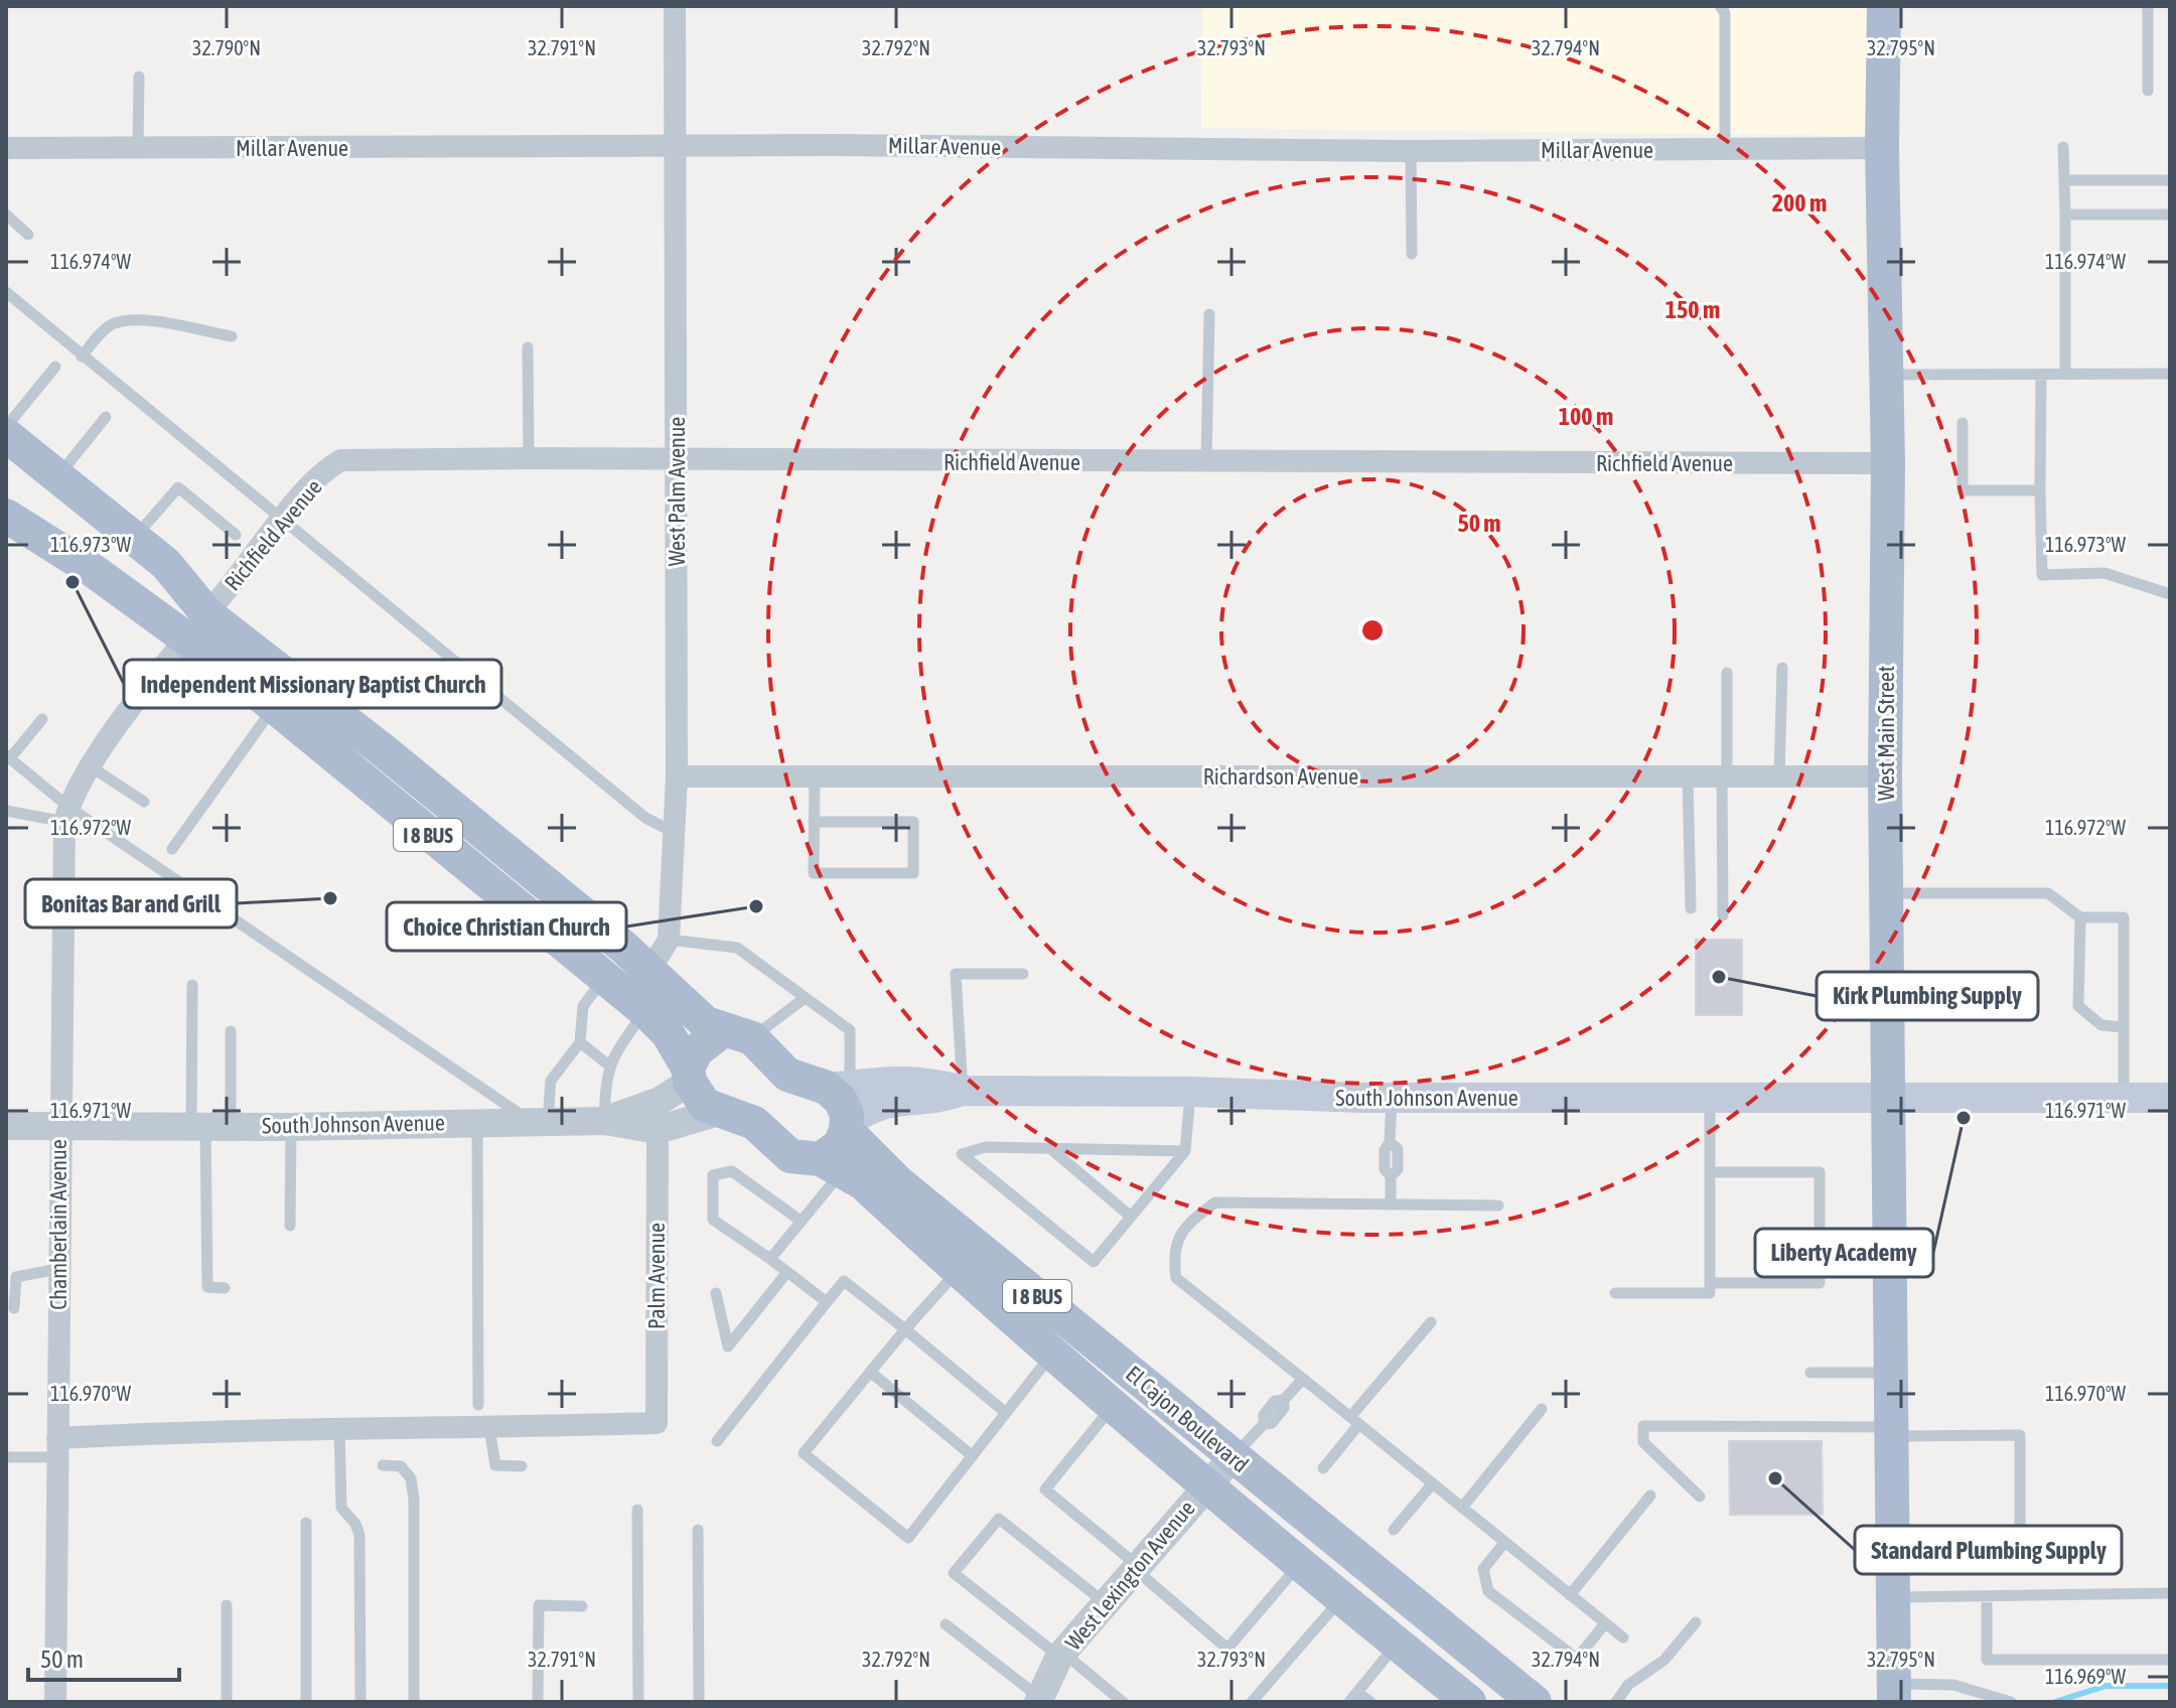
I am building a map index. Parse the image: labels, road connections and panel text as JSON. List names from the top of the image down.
{
  "streets": {
    "main road": [
      "West Main Street",
      "I 8 BUS",
      "South Johnson Avenue",
      "El Cajon Boulevard"
    ],
    "street": [
      "Millar Avenue",
      "Richfield Avenue",
      "West Palm Avenue",
      "Richardson Avenue",
      "Chamberlain Avenue",
      "Palm Avenue",
      "West Lexington Avenue"
    ]
  },
  "crossings": [
    ["Millar Avenue", "West Palm Avenue"],
    ["Millar Avenue", "West Main Street"],
    ["Richfield Avenue", "West Palm Avenue"],
    ["Richfield Avenue", "West Main Street"],
    ["Richfield Avenue", "I 8 BUS"],
    ["Richfield Avenue", "Chamberlain Avenue"],
    ["West Palm Avenue", "Richardson Avenue"],
    ["West Palm Avenue", "I 8 BUS"],
    ["West Main Street", "Richardson Avenue"],
    ["West Main Street", "South Johnson Avenue"],
    ["I 8 BUS", "South Johnson Avenue"],
    ["I 8 BUS", "Chamberlain Avenue"],
    ["I 8 BUS", "El Cajon Boulevard"],
    ["South Johnson Avenue", "Chamberlain Avenue"],
    ["South Johnson Avenue", "Palm Avenue"],
    ["South Johnson Avenue", "El Cajon Boulevard"],
    ["El Cajon Boulevard", "West Lexington Avenue"]
  ],
  "places": [
    "Independent Missionary Baptist Church",
    "Bonitas Bar and Grill",
    "Choice Christian Church",
    "Kirk Plumbing Supply",
    "Liberty Academy",
    "Standard Plumbing Supply"
  ],
  "scale_bar": "50 m",
  "coordinates": [
    "32.790°N",
    "32.791°N",
    "32.792°N",
    "32.793°N",
    "32.794°N",
    "32.795°N",
    "116.974°W",
    "116.973°W",
    "116.972°W",
    "116.971°W",
    "116.970°W",
    "116.969°W"
  ],
  "rings": [
    "200 m",
    "150 m",
    "100 m",
    "50 m"
  ]
}
